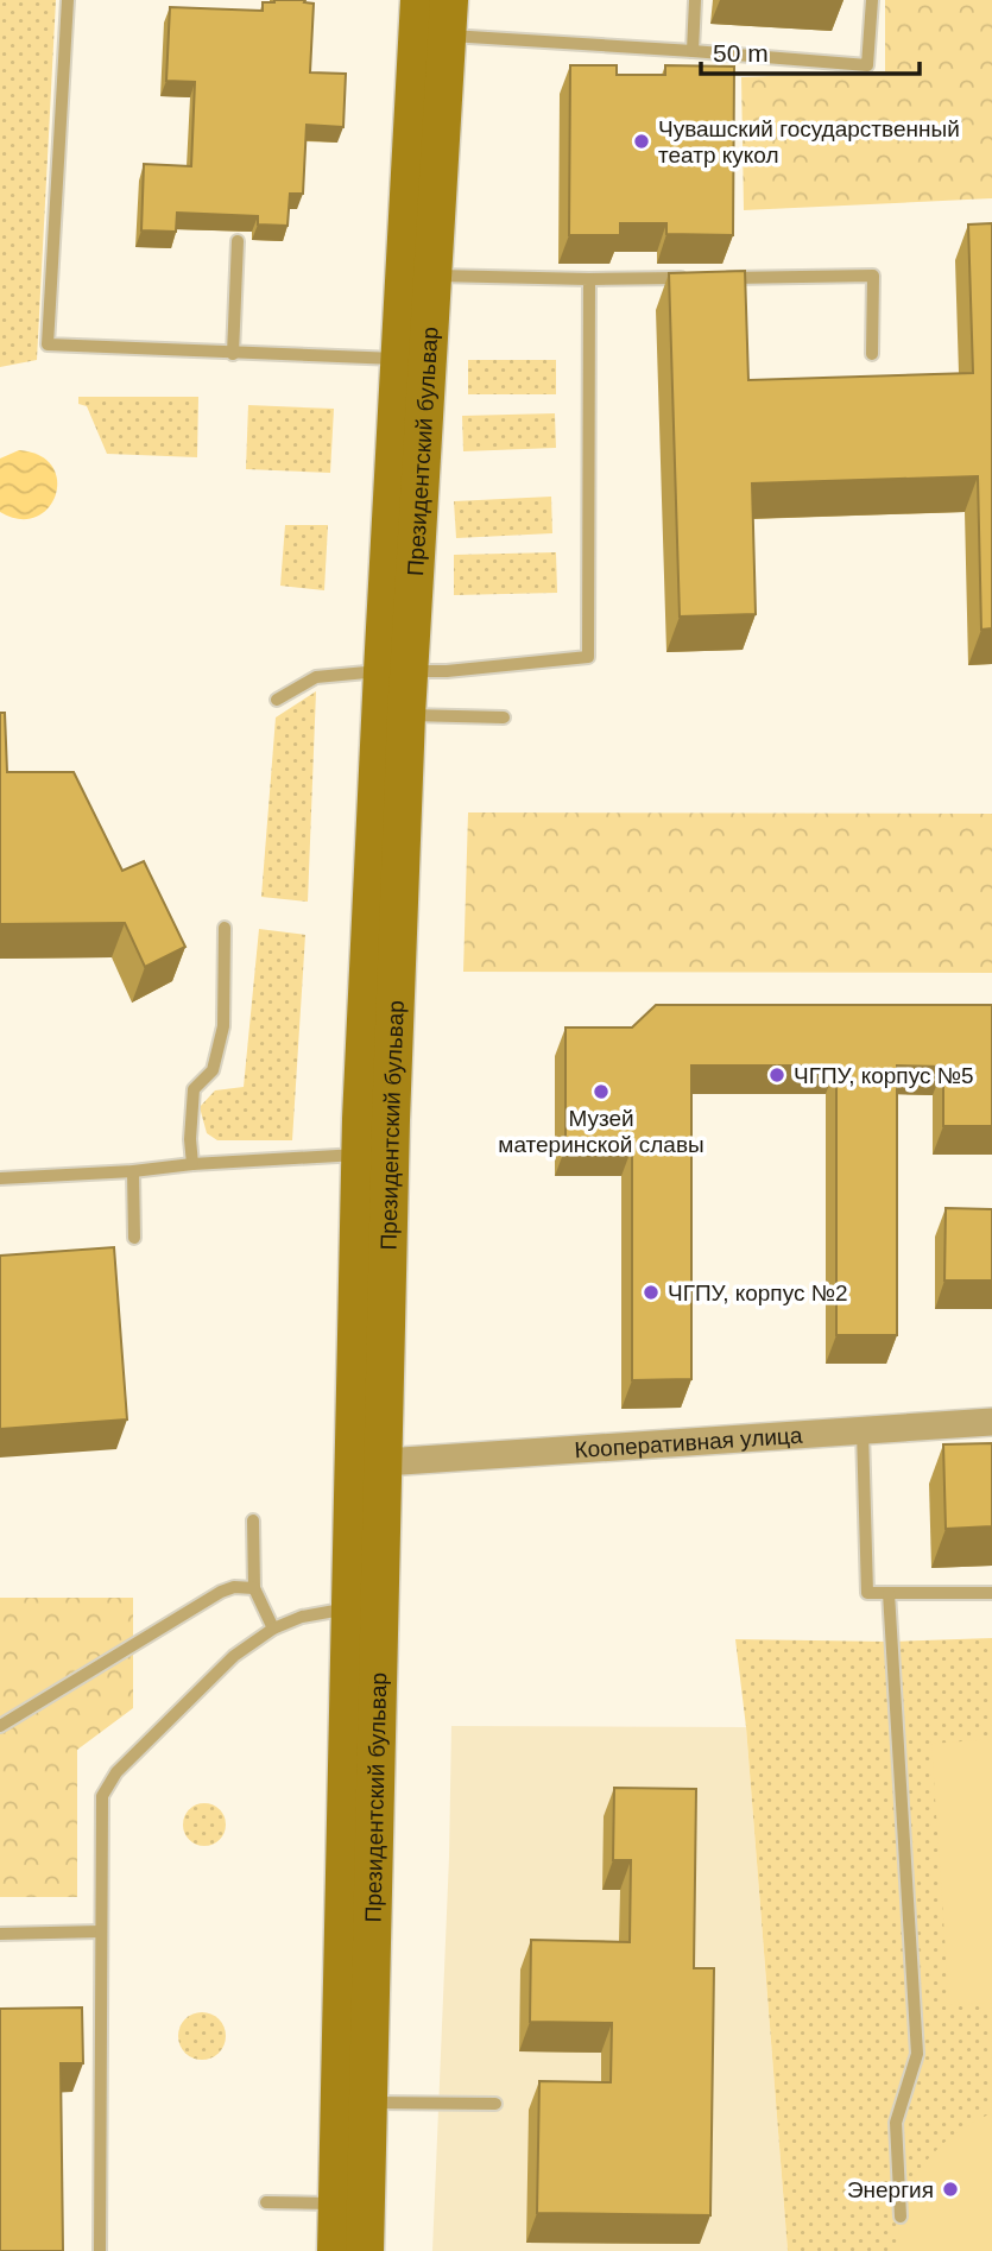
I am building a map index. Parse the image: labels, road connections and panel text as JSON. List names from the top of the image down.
{
  "streets": {
    "main road": ["Президентский бульвар"],
    "street": ["Кооперативная улица"]
  },
  "crossings": [
    ["Президентский бульвар", "Кооперативная улица"]
  ],
  "places": [
    "Чувашский государственный театр кукол",
    "ЧГПУ, корпус №5",
    "Музей материнской славы",
    "ЧГПУ, корпус №2",
    "Энергия"
  ],
  "scale_bar": "50 m"
}
